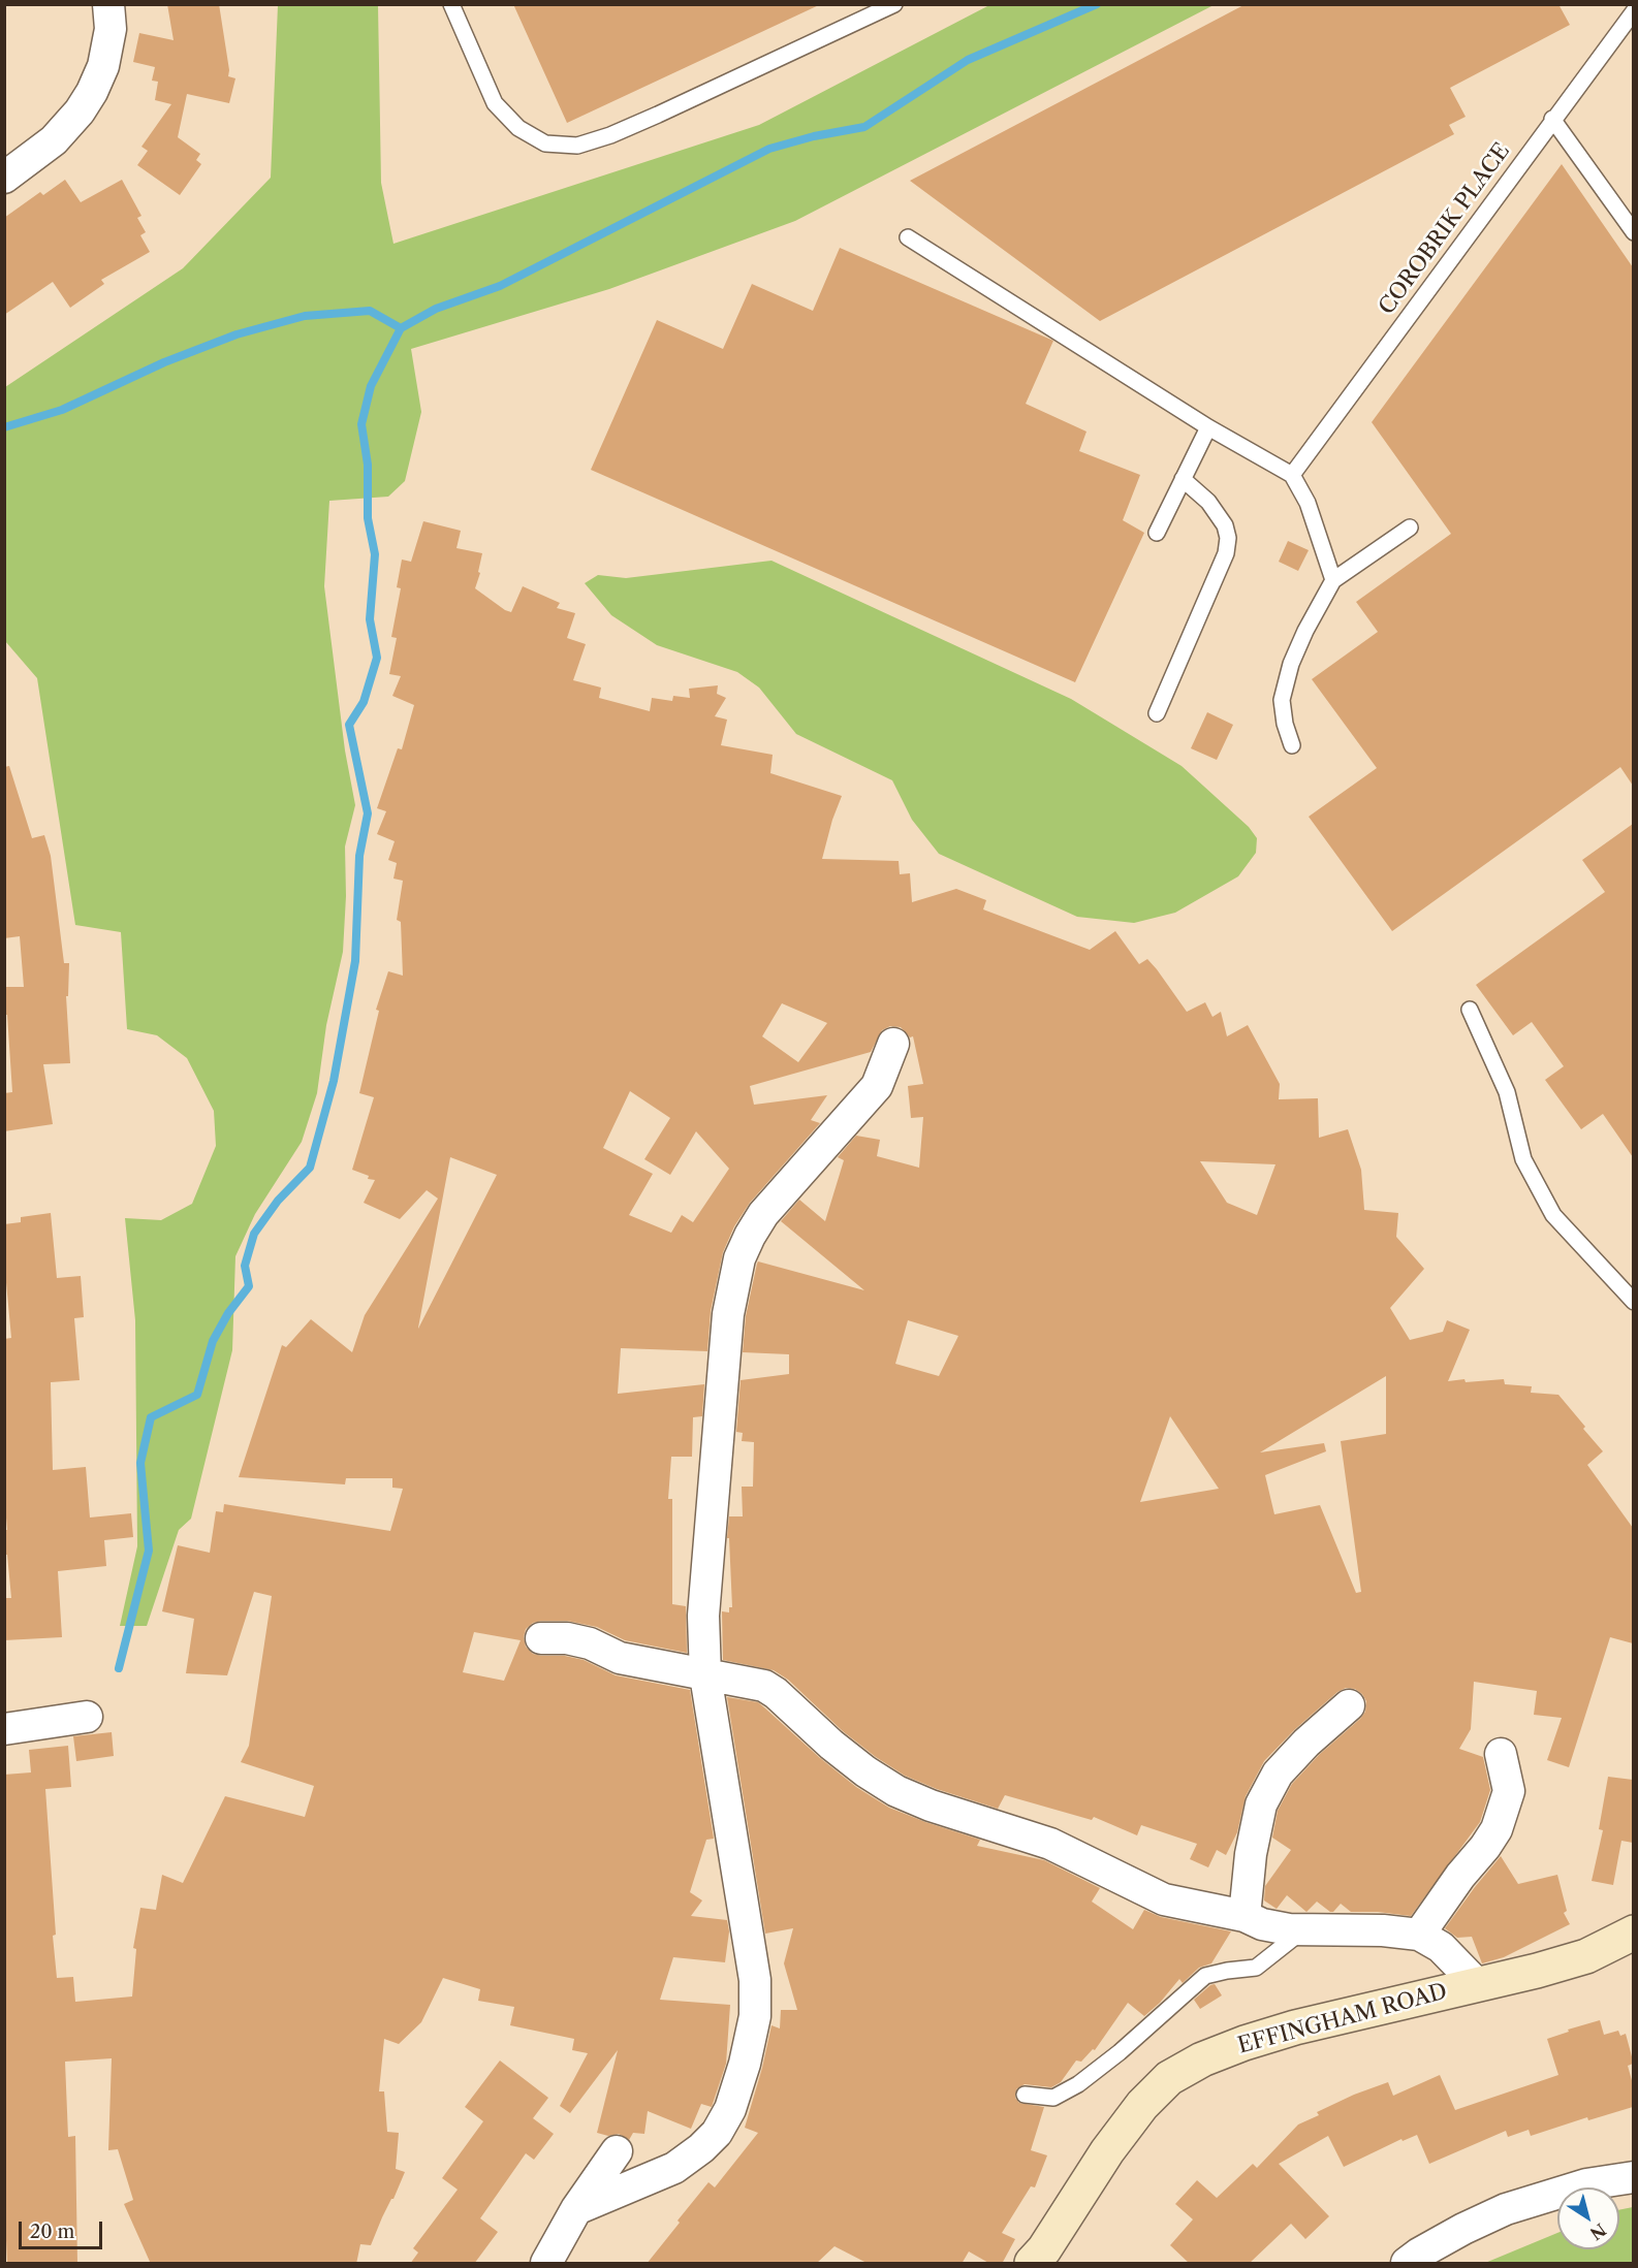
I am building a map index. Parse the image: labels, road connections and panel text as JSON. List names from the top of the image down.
{
  "streets": {
    "street": ["EFFINGHAM ROAD"],
    "lane": ["COROBRIK PLACE"]
  },
  "scale_bar": "20 m",
  "north": "bottom right"
}
